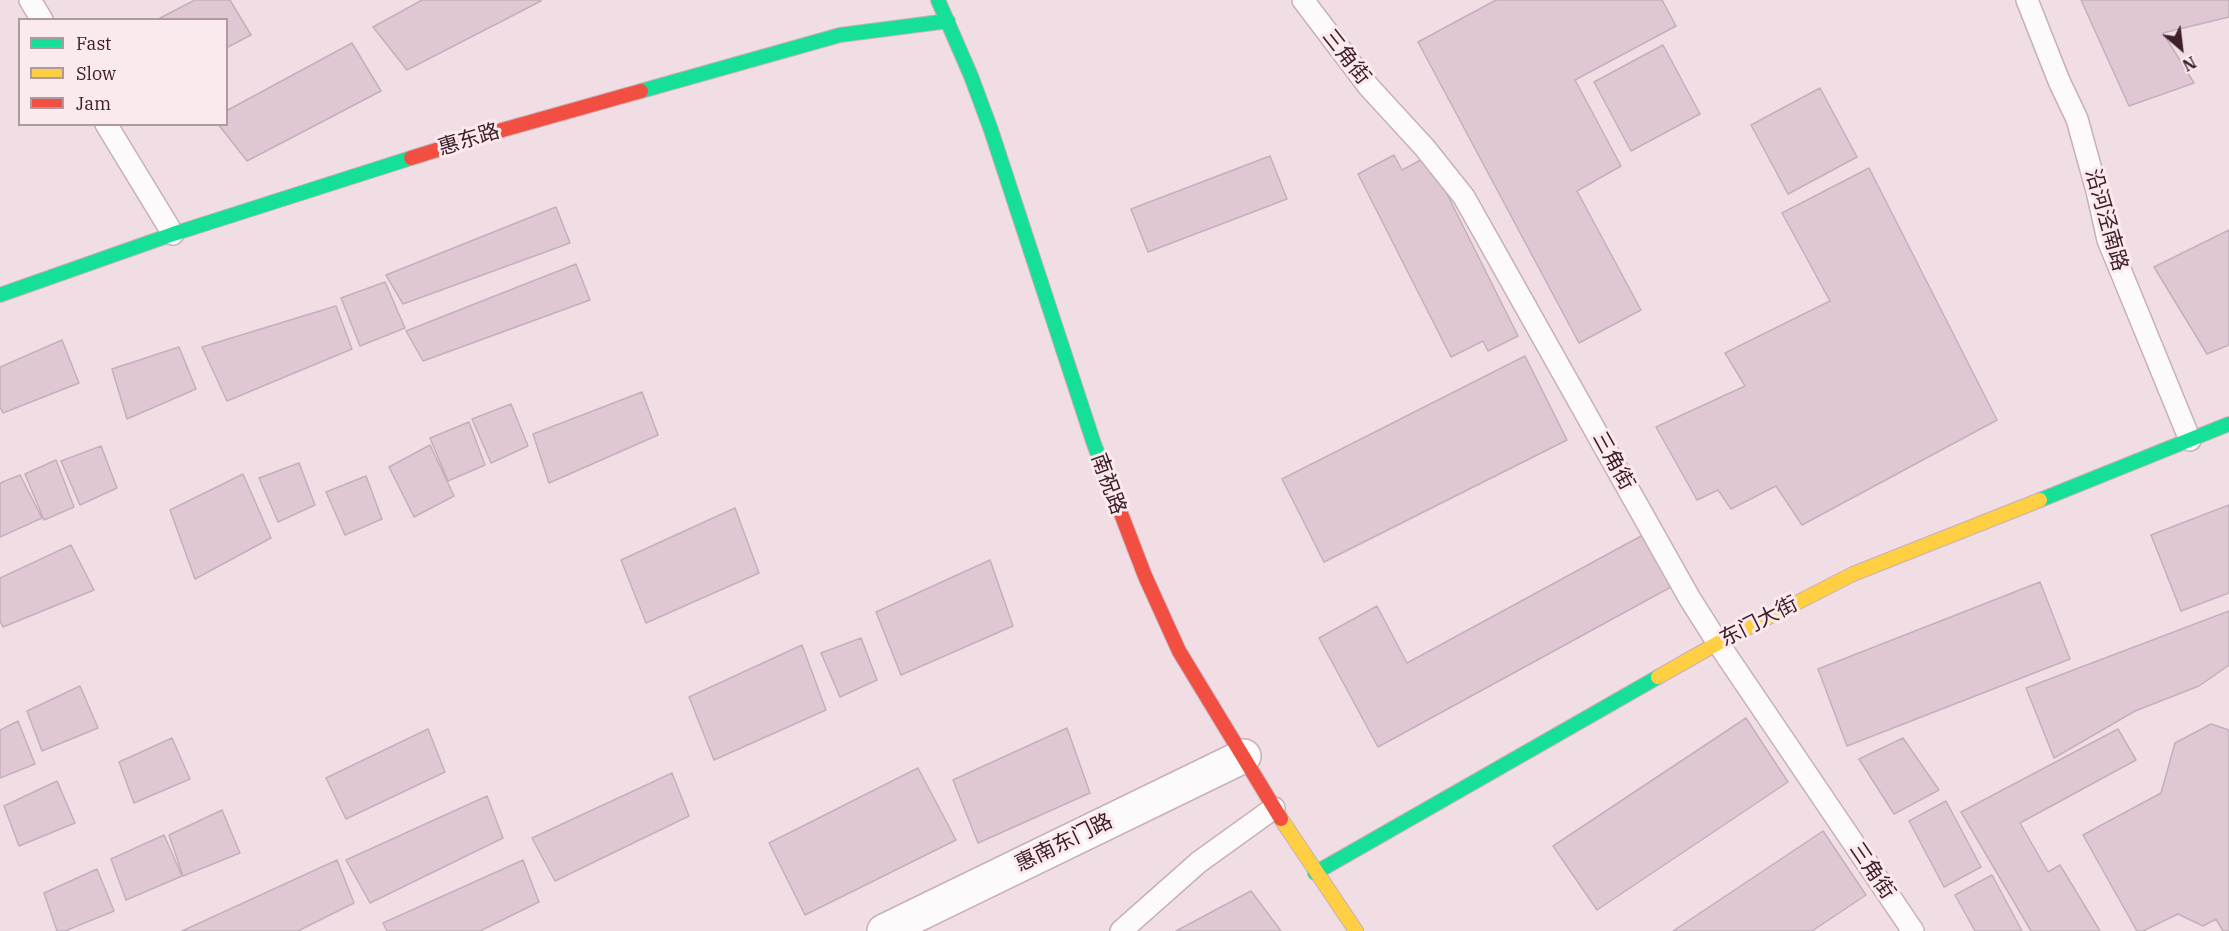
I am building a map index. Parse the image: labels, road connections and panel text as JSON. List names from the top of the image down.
{
  "streets": {
    "street": [
      "惠东路",
      "南祝路",
      "东门大街",
      "惠南东门路"
    ],
    "lane": ["三角街", "沿河泾南路"]
  },
  "crossings": [
    ["三角街", "东门大街"],
    ["惠东路", "南祝路"],
    ["沿河泾南路", "东门大街"],
    ["南祝路", "东门大街"],
    ["南祝路", "惠南东门路"]
  ],
  "legend": ["Fast", "Slow", "Jam"],
  "north": "bottom right"
}
